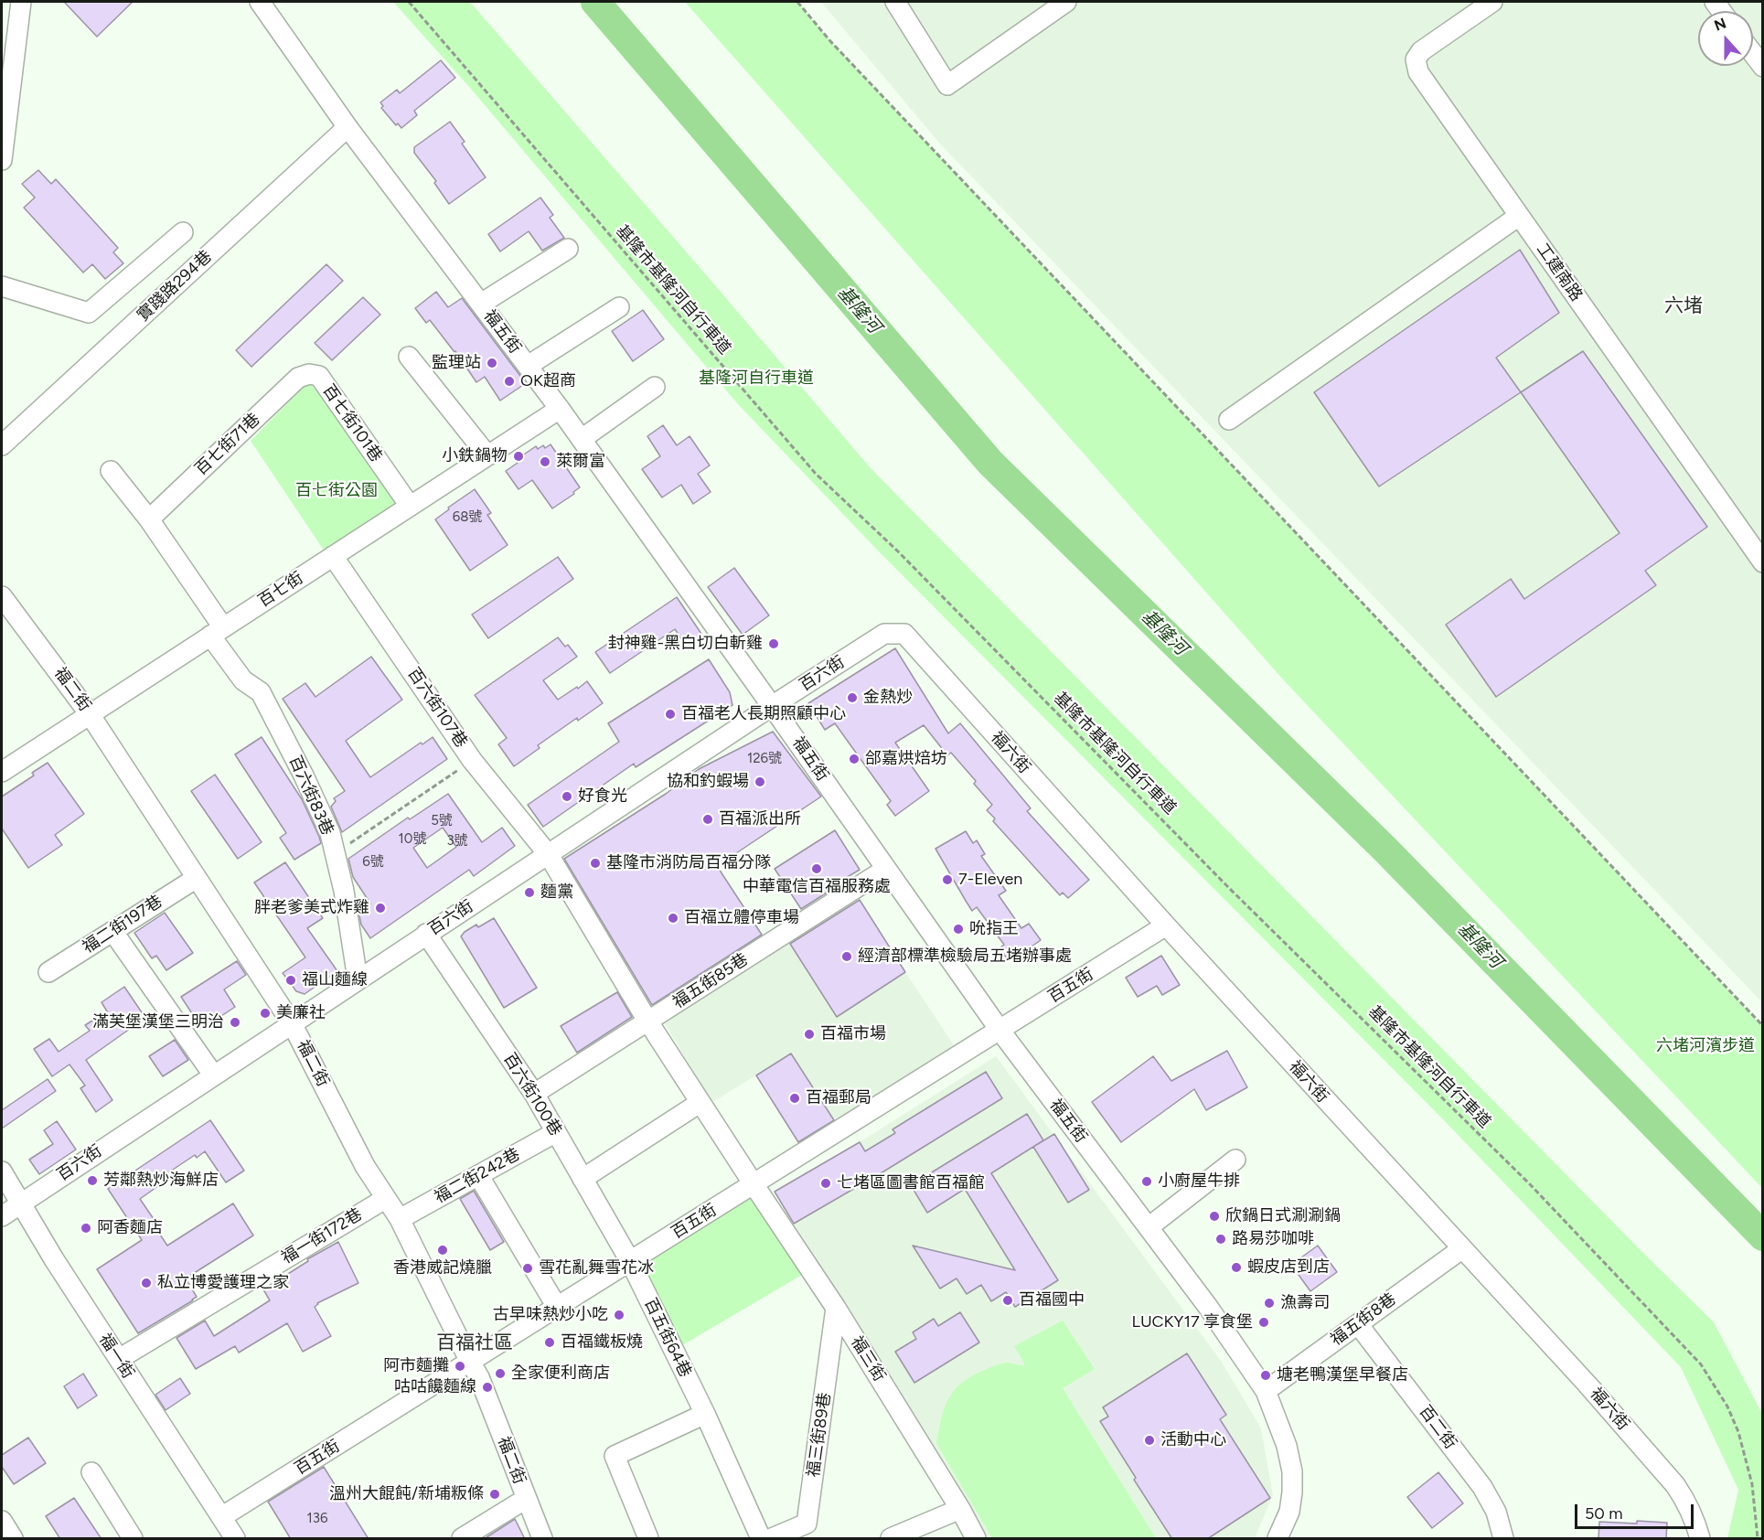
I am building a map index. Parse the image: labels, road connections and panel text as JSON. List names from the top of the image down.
{
  "streets": {
    "street": [
      "工建南路",
      "實踐路294巷",
      "福五街",
      "百七街101巷",
      "百七街71巷",
      "百七街",
      "百六街",
      "福二街",
      "百六街107巷",
      "福六街",
      "百六街83巷",
      "福二街197巷",
      "福五街85巷",
      "百五街",
      "百六街100巷",
      "福二街242巷",
      "福一街172巷",
      "福五街8巷",
      "百五街64巷",
      "福一街",
      "福三街",
      "百二街",
      "福三街89巷"
    ],
    "path": ["基隆市基隆河自行車道"]
  },
  "crossings": [
    ["實踐路294巷", "福五街"],
    ["福五街", "百七街"],
    ["福五街", "百六街"],
    ["福五街", "福五街85巷"],
    ["福五街", "百五街"],
    ["福五街", "福五街8巷"],
    ["百七街101巷", "百七街71巷"],
    ["百七街101巷", "百七街"],
    ["百七街", "福二街"],
    ["百七街", "百六街107巷"],
    ["百七街", "百六街83巷"],
    ["百六街", "福二街"],
    ["百六街", "百六街107巷"],
    ["百六街", "福六街"],
    ["百六街", "百六街83巷"],
    ["百六街", "百六街100巷"],
    ["百六街", "福一街"],
    ["福二街", "福二街197巷"],
    ["福二街", "百五街"],
    ["福二街", "福二街242巷"],
    ["福二街", "福一街172巷"],
    ["百六街107巷", "福五街85巷"],
    ["百六街107巷", "福三街"],
    ["福六街", "百五街"],
    ["福六街", "福五街8巷"],
    ["福五街85巷", "百六街100巷"],
    ["福五街85巷", "福三街"],
    ["百五街", "百六街100巷"],
    ["百五街", "百五街64巷"],
    ["百五街", "福一街"],
    ["百五街", "福三街"],
    ["百六街100巷", "福二街242巷"],
    ["百六街100巷", "百五街64巷"],
    ["福一街172巷", "福一街"],
    ["福五街8巷", "百二街"],
    ["福三街", "福三街89巷"]
  ],
  "districts": ["六堵", "百福社區"],
  "water": ["基隆河"],
  "parks": ["基隆河自行車道", "百七街公園", "六堵河濱步道"],
  "places": [
    "監理站",
    "OK超商",
    "小鉄鍋物",
    "萊爾富",
    "封神雞-黑白切白斬雞",
    "金熱炒",
    "百福老人長期照顧中心",
    "郃嘉烘焙坊",
    "協和釣蝦場",
    "好食光",
    "百福派出所",
    "基隆市消防局百福分隊",
    "中華電信百福服務處",
    "7-Eleven",
    "麵黨",
    "胖老爹美式炸雞",
    "百福立體停車場",
    "吮指王",
    "經濟部標準檢驗局五堵辦事處",
    "福山麵線",
    "美廉社",
    "滿芙堡漢堡三明治",
    "百福市場",
    "百福郵局",
    "芳鄰熱炒海鮮店",
    "小廚屋牛排",
    "七堵區圖書館百福館",
    "欣鍋日式涮涮鍋",
    "阿香麵店",
    "路易莎咖啡",
    "香港威記燒臘",
    "蝦皮店到店",
    "雪花亂舞雪花冰",
    "私立博愛護理之家",
    "百福國中",
    "漁壽司",
    "古早味熱炒小吃",
    "LUCKY17 享食堡",
    "百福鐵板燒",
    "阿市麵攤",
    "全家便利商店",
    "塘老鴨漢堡早餐店",
    "咕咕饞麵線",
    "活動中心",
    "溫州大餛飩/新埔粄條"
  ],
  "house_numbers": [
    "68號",
    "126號",
    "5號",
    "10號",
    "3號",
    "6號",
    "136"
  ],
  "scale_bar": "50 m",
  "north": "top"
}
